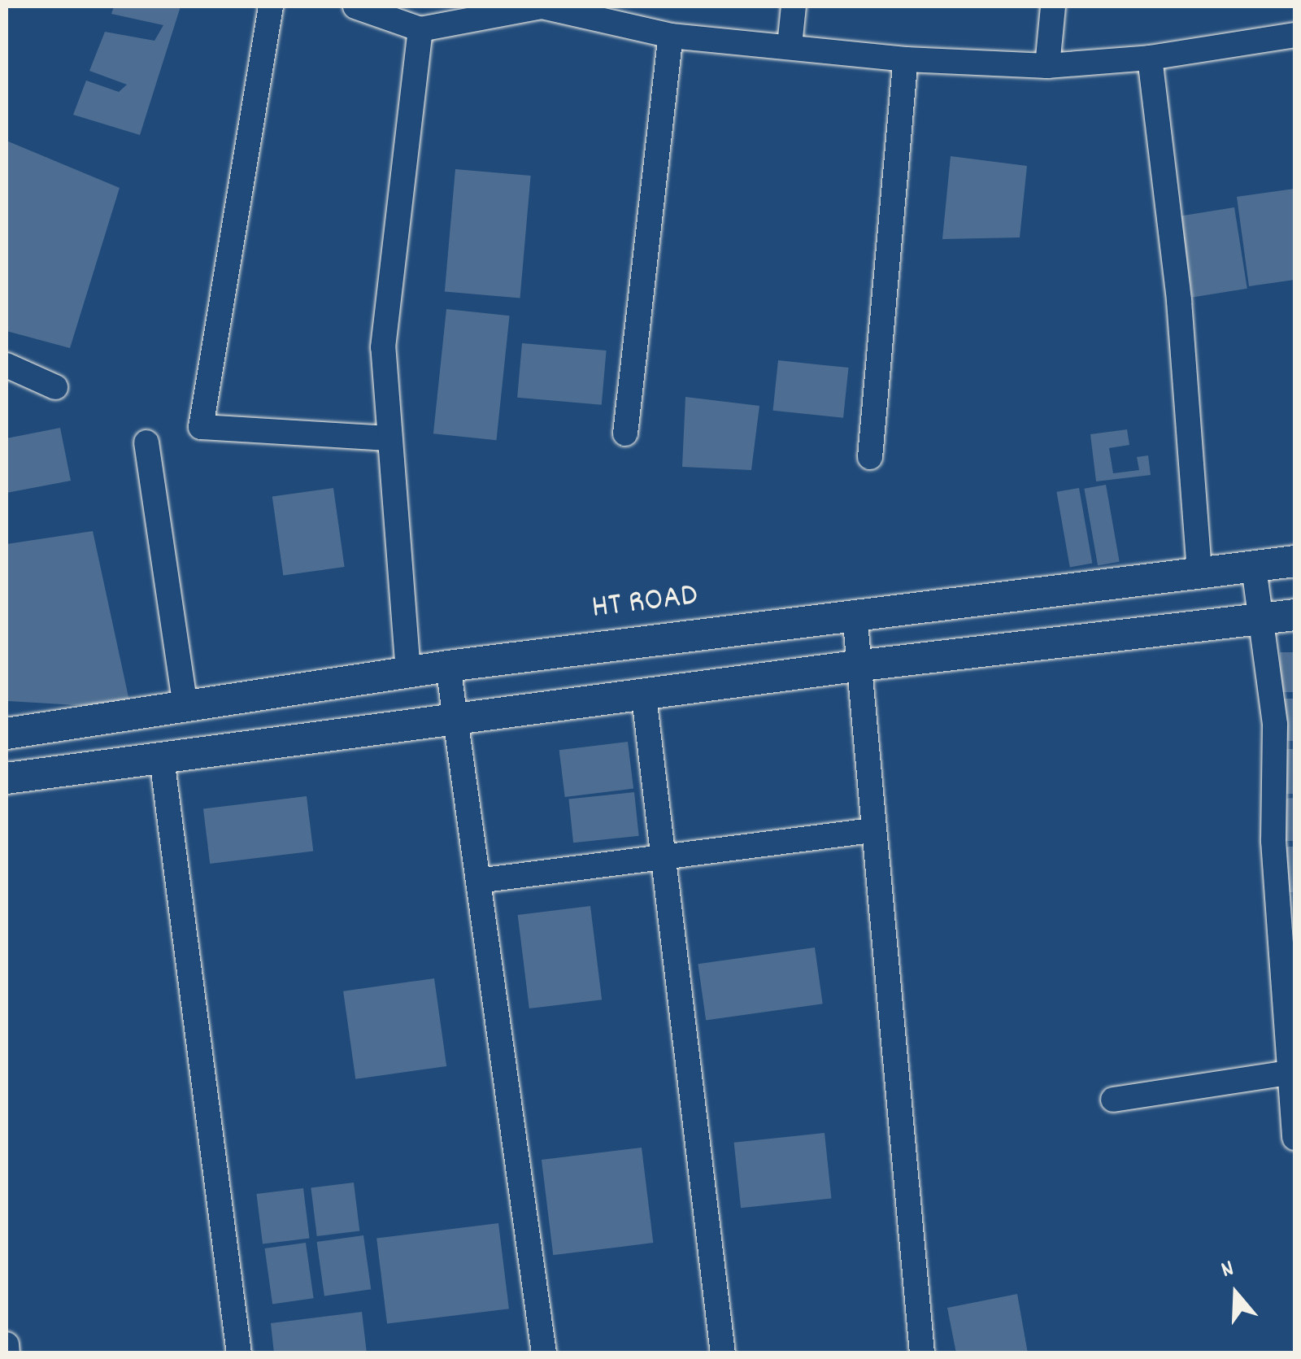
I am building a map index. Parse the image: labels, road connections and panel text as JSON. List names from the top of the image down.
{
  "streets": {
    "street": ["HT ROAD"]
  },
  "north": "top"
}
